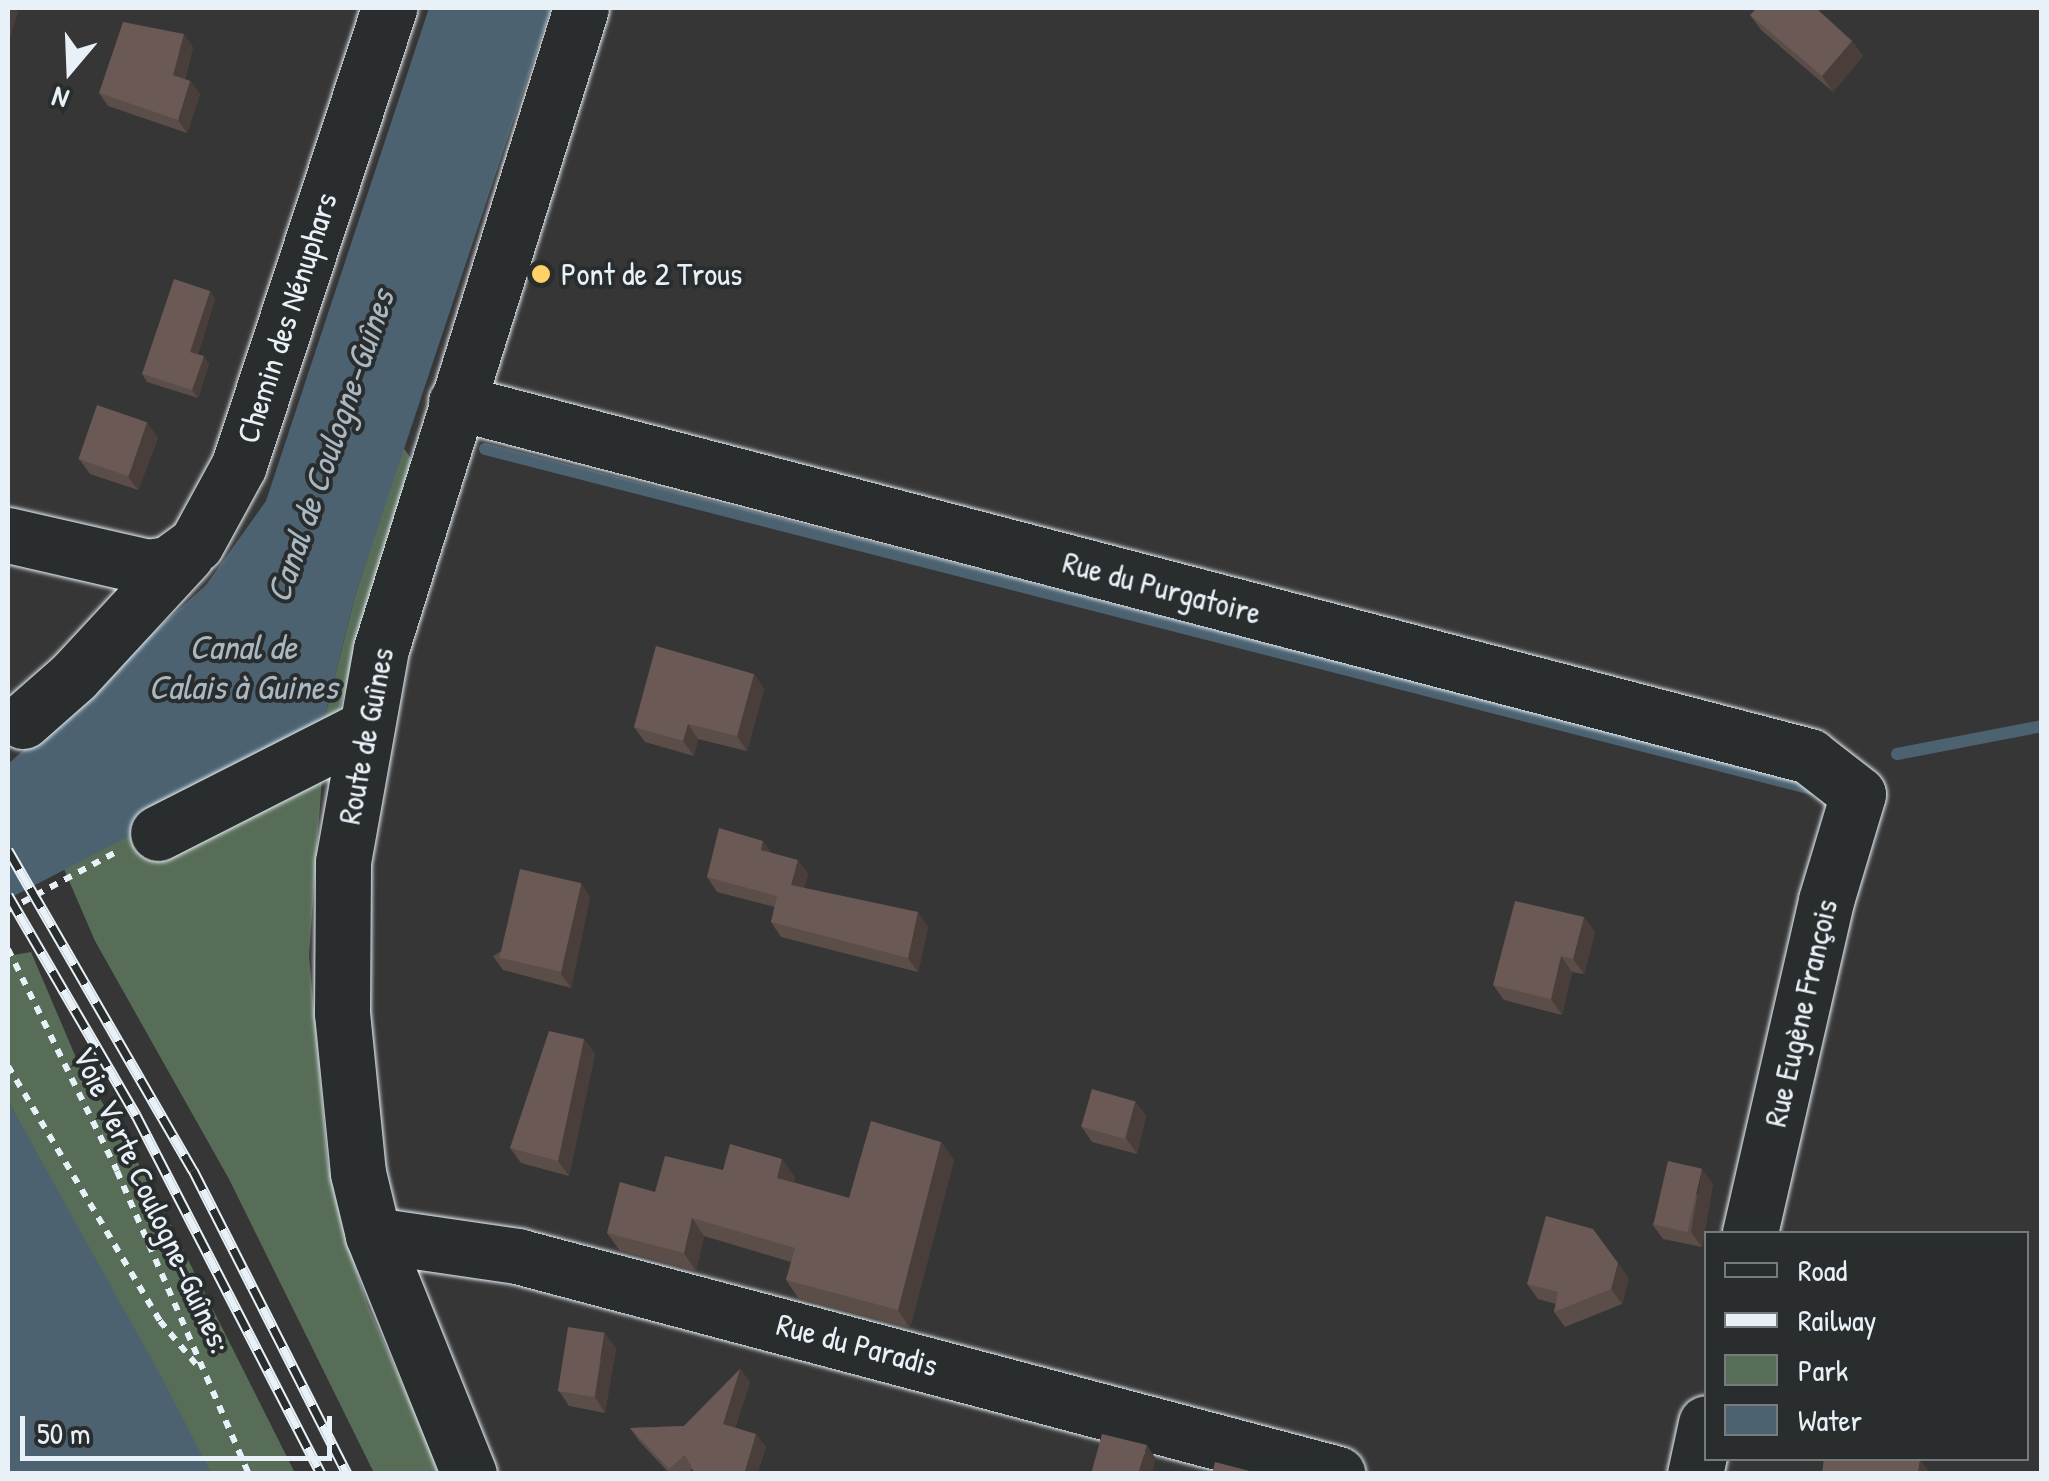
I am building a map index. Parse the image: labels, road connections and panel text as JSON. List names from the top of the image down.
{
  "streets": {
    "street": [
      "Chemin des Nénuphars",
      "Rue du Purgatoire",
      "Route de Guînes",
      "Rue Eugène François",
      "Rue du Paradis"
    ],
    "path": ["Voie Verte Coulogne-Guînes:"]
  },
  "crossings": [
    ["Rue du Purgatoire", "Route de Guînes"],
    ["Rue du Purgatoire", "Rue Eugène François"],
    ["Route de Guînes", "Rue du Paradis"]
  ],
  "water": ["Canal de Coulogne-Guînes", "Canal de Calais à Guines"],
  "places": ["Pont de 2 Trous"],
  "legend": [
    "Road",
    "Railway",
    "Park",
    "Water"
  ],
  "scale_bar": "50 m",
  "north": "bottom"
}
